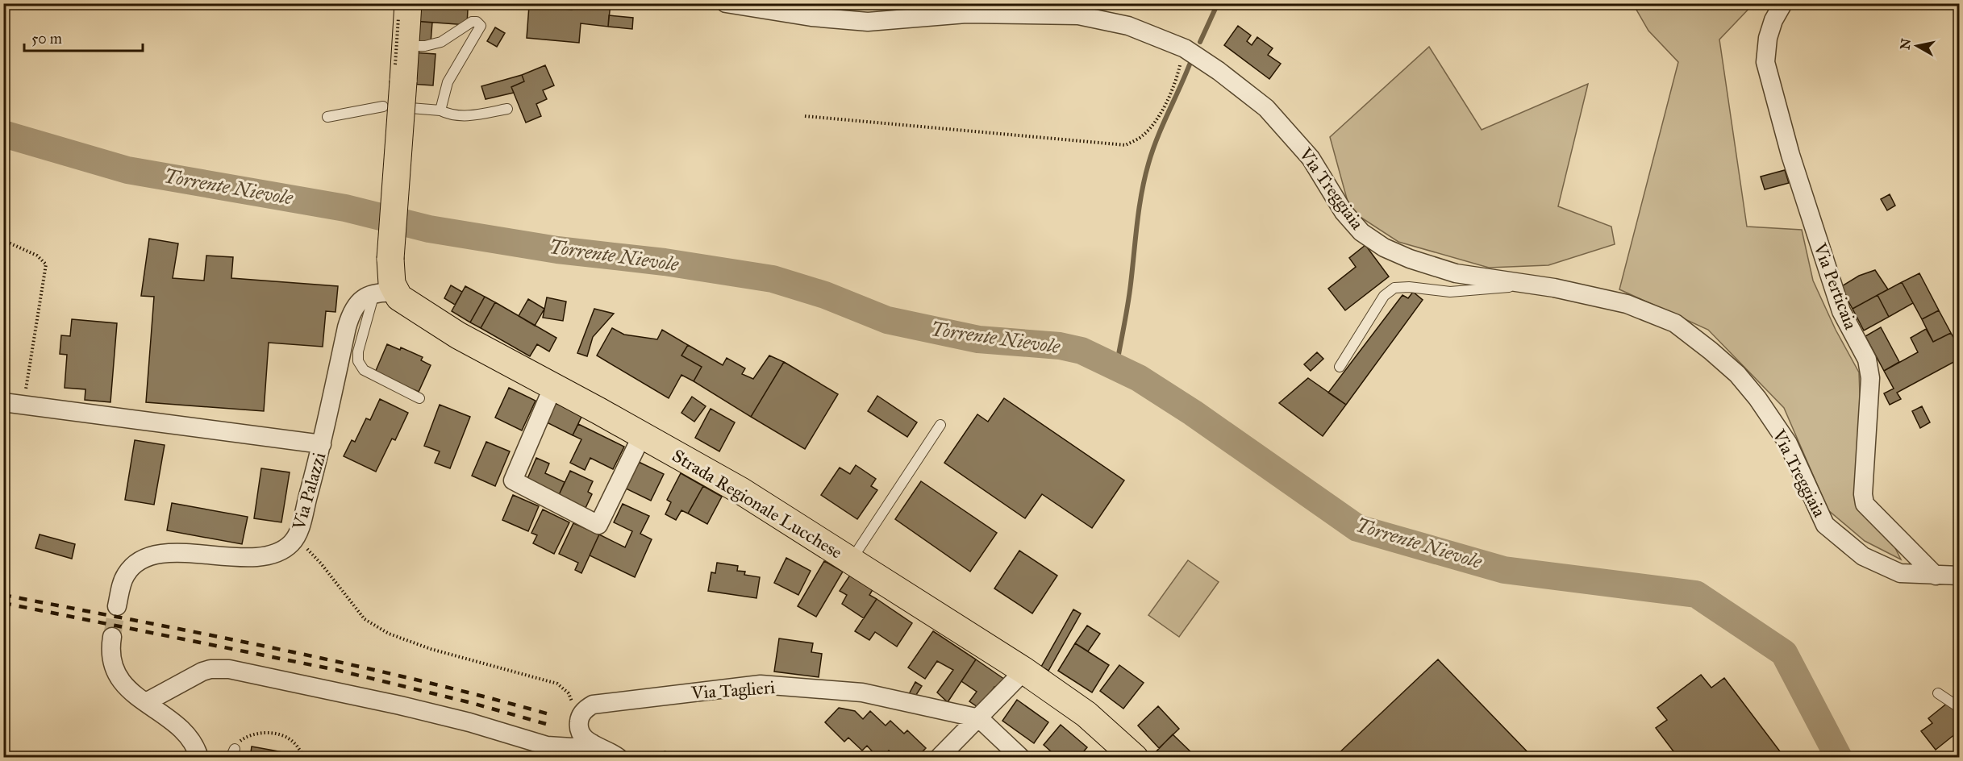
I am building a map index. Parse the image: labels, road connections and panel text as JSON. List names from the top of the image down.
{
  "streets": {
    "main road": ["Strada Regionale Lucchese"],
    "street": [
      "Via Treggiaia",
      "Via Perticaia",
      "Via Palazzi",
      "Via Taglieri"
    ]
  },
  "crossings": [
    ["Via Treggiaia", "Via Perticaia"],
    ["Via Palazzi", "Strada Regionale Lucchese"]
  ],
  "water": ["Torrente Nievole"],
  "scale_bar": "50 m",
  "north": "left"
}
